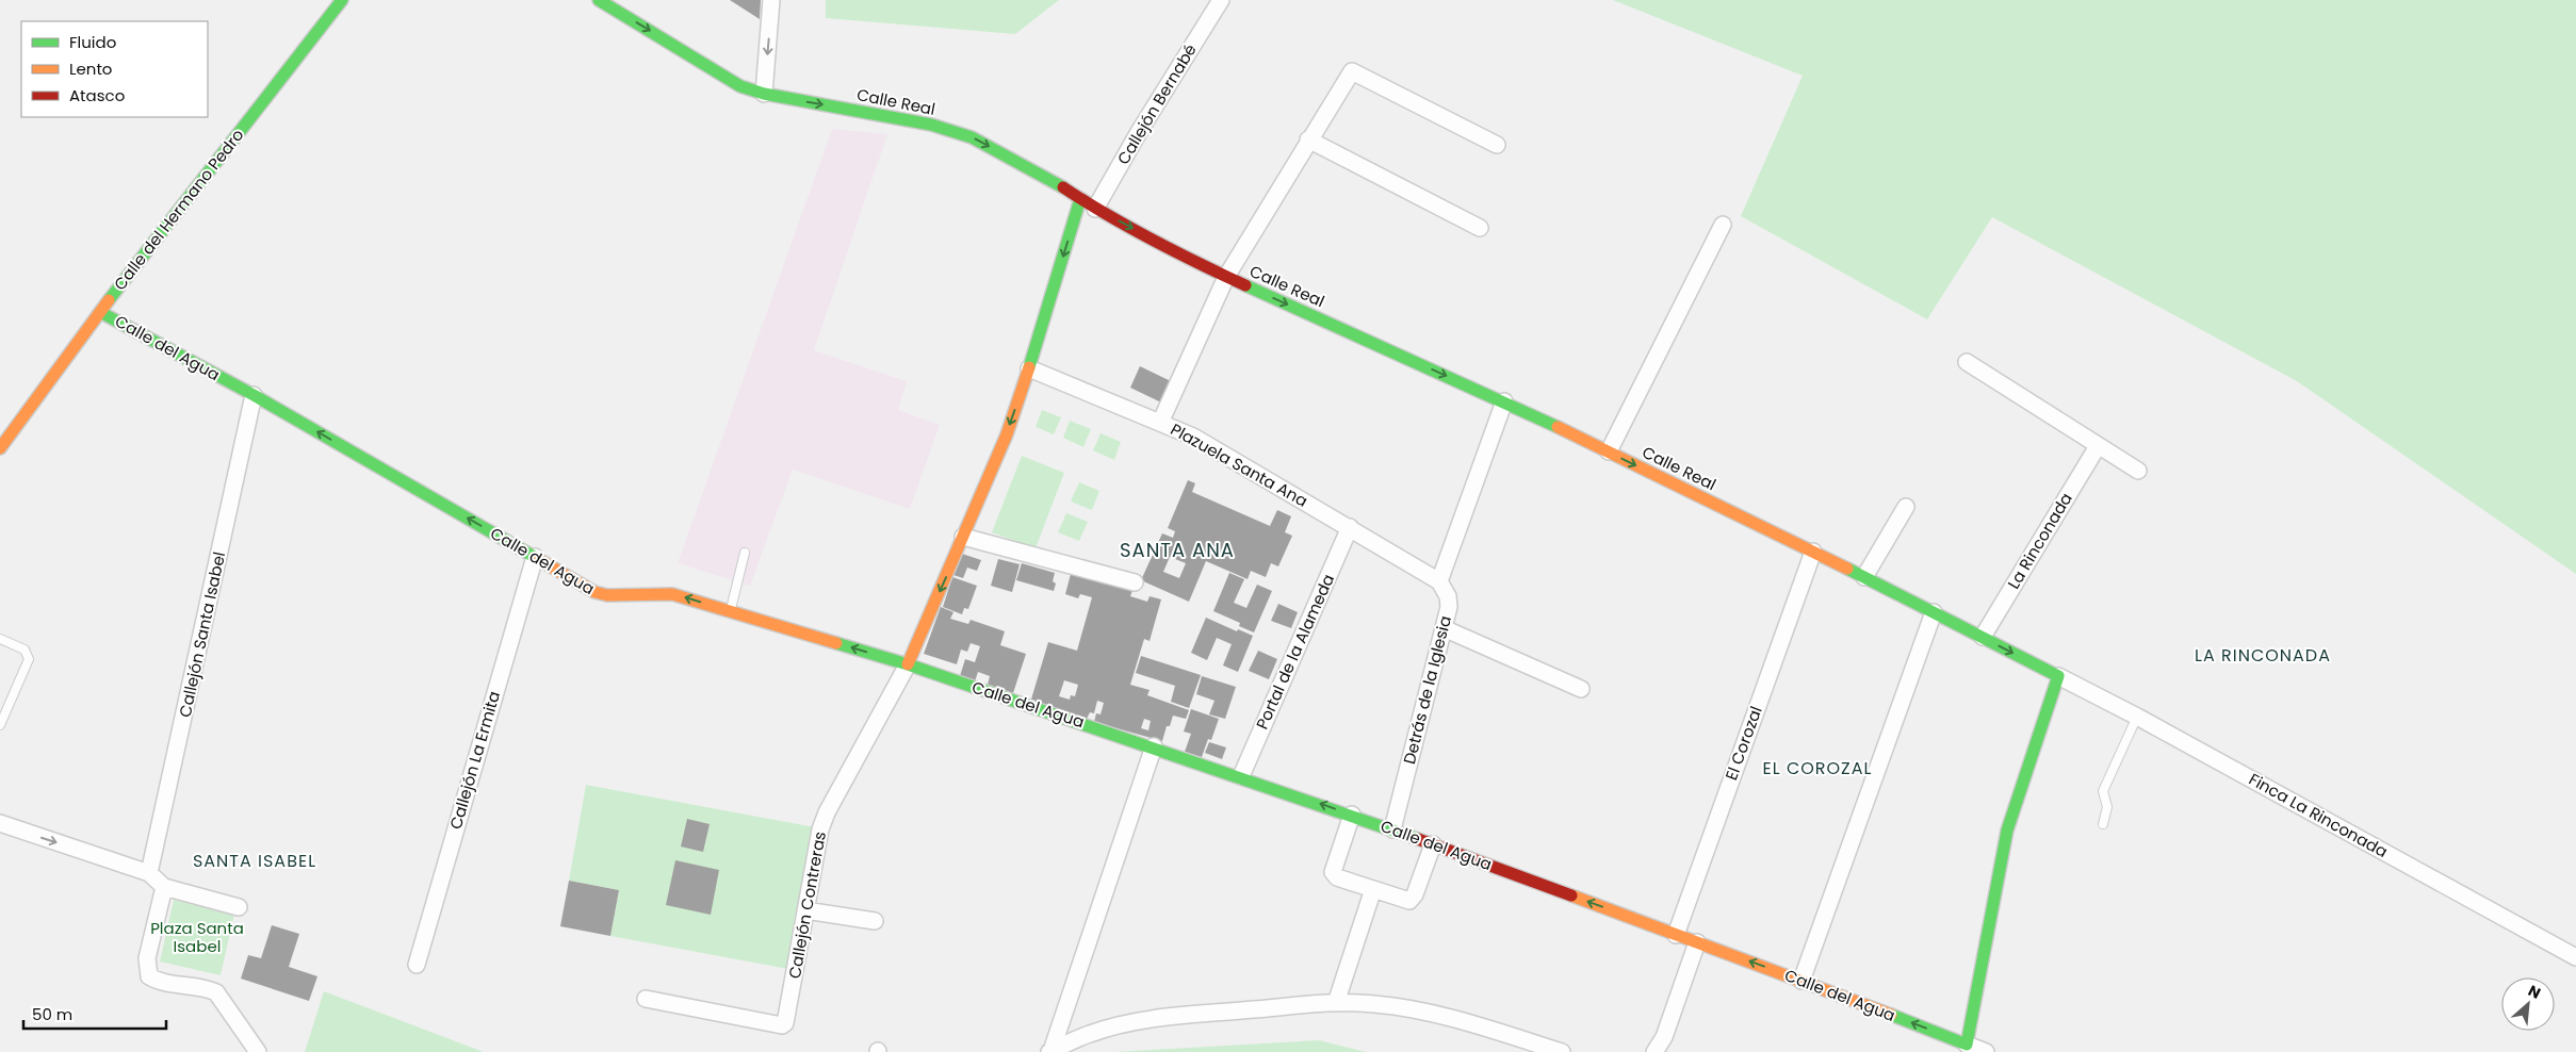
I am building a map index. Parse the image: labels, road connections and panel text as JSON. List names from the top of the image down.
{
  "streets": {
    "street": [
      "Calle Real",
      "Callejón Bernabé",
      "Calle del Hermano Pedro",
      "Calle del Agua",
      "Plazuela Santa Ana",
      "La Rinconada",
      "Callejón Santa Isabel",
      "Portal de la Alameda",
      "Detrás de la Iglesia",
      "El Corozal",
      "Callejón La Ermita",
      "Finca La Rinconada",
      "Callejón Contreras"
    ]
  },
  "crossings": [
    ["Calle Real", "Callejón Bernabé"],
    ["Calle Real", "La Rinconada"],
    ["Calle Real", "El Corozal"],
    ["Calle del Hermano Pedro", "Calle del Agua"],
    ["Calle del Agua", "Callejón Santa Isabel"],
    ["Calle del Agua", "Portal de la Alameda"],
    ["Calle del Agua", "Detrás de la Iglesia"],
    ["Calle del Agua", "El Corozal"],
    ["Calle del Agua", "Callejón La Ermita"],
    ["Calle del Agua", "Callejón Contreras"],
    ["Plazuela Santa Ana", "Portal de la Alameda"],
    ["Plazuela Santa Ana", "Detrás de la Iglesia"]
  ],
  "one_way": ["Calle Real", "Calle del Agua"],
  "districts": [
    "SANTA ANA",
    "LA RINCONADA",
    "EL COROZAL",
    "SANTA ISABEL"
  ],
  "parks": ["Plaza Santa Isabel"],
  "legend": ["Fluido", "Lento", "Atasco"],
  "scale_bar": "50 m",
  "north": "top right"
}
